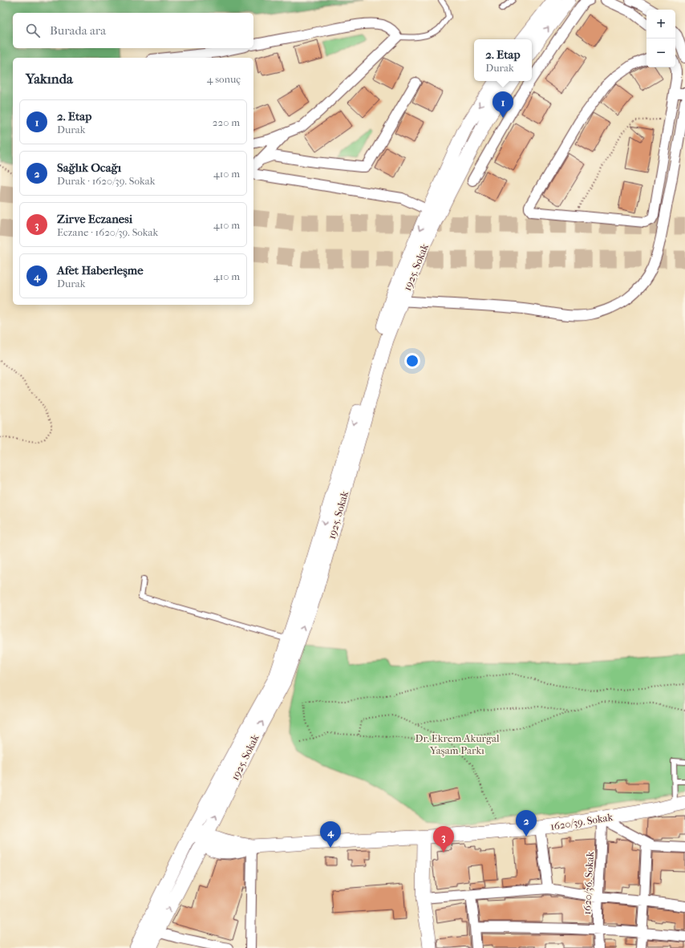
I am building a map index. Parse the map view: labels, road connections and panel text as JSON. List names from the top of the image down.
{
  "streets": {
    "main road": ["1925. Sokak", "1620/39. Sokak"],
    "street": ["1620/36. Sokak"]
  },
  "crossings": [
    ["1925. Sokak", "1620/39. Sokak"],
    ["1620/39. Sokak", "1620/36. Sokak"]
  ],
  "parks": ["Dr. Ekrem Akurgal Yaşam Parkı"],
  "page": {
    "map_buttons": ["+", "−"],
    "search": "Burada ara",
    "popup": ["2. Etap", "Durak"],
    "heading": ["Yakında", "4 sonuç"],
    "pins": [
      "1",
      "2",
      "4",
      "3"
    ],
    "list": [
      {
        "mark": "1",
        "name": "2. Etap",
        "note": "Durak",
        "value": "220 m"
      },
      {
        "mark": "2",
        "name": "Sağlık Ocağı",
        "note": "Durak · 1620/39. Sokak",
        "value": "410 m"
      },
      {
        "mark": "3",
        "name": "Zirve Eczanesi",
        "note": "Eczane · 1620/39. Sokak",
        "value": "410 m"
      },
      {
        "mark": "4",
        "name": "Afet Haberleşme",
        "note": "Durak",
        "value": "410 m"
      }
    ]
  }
}
